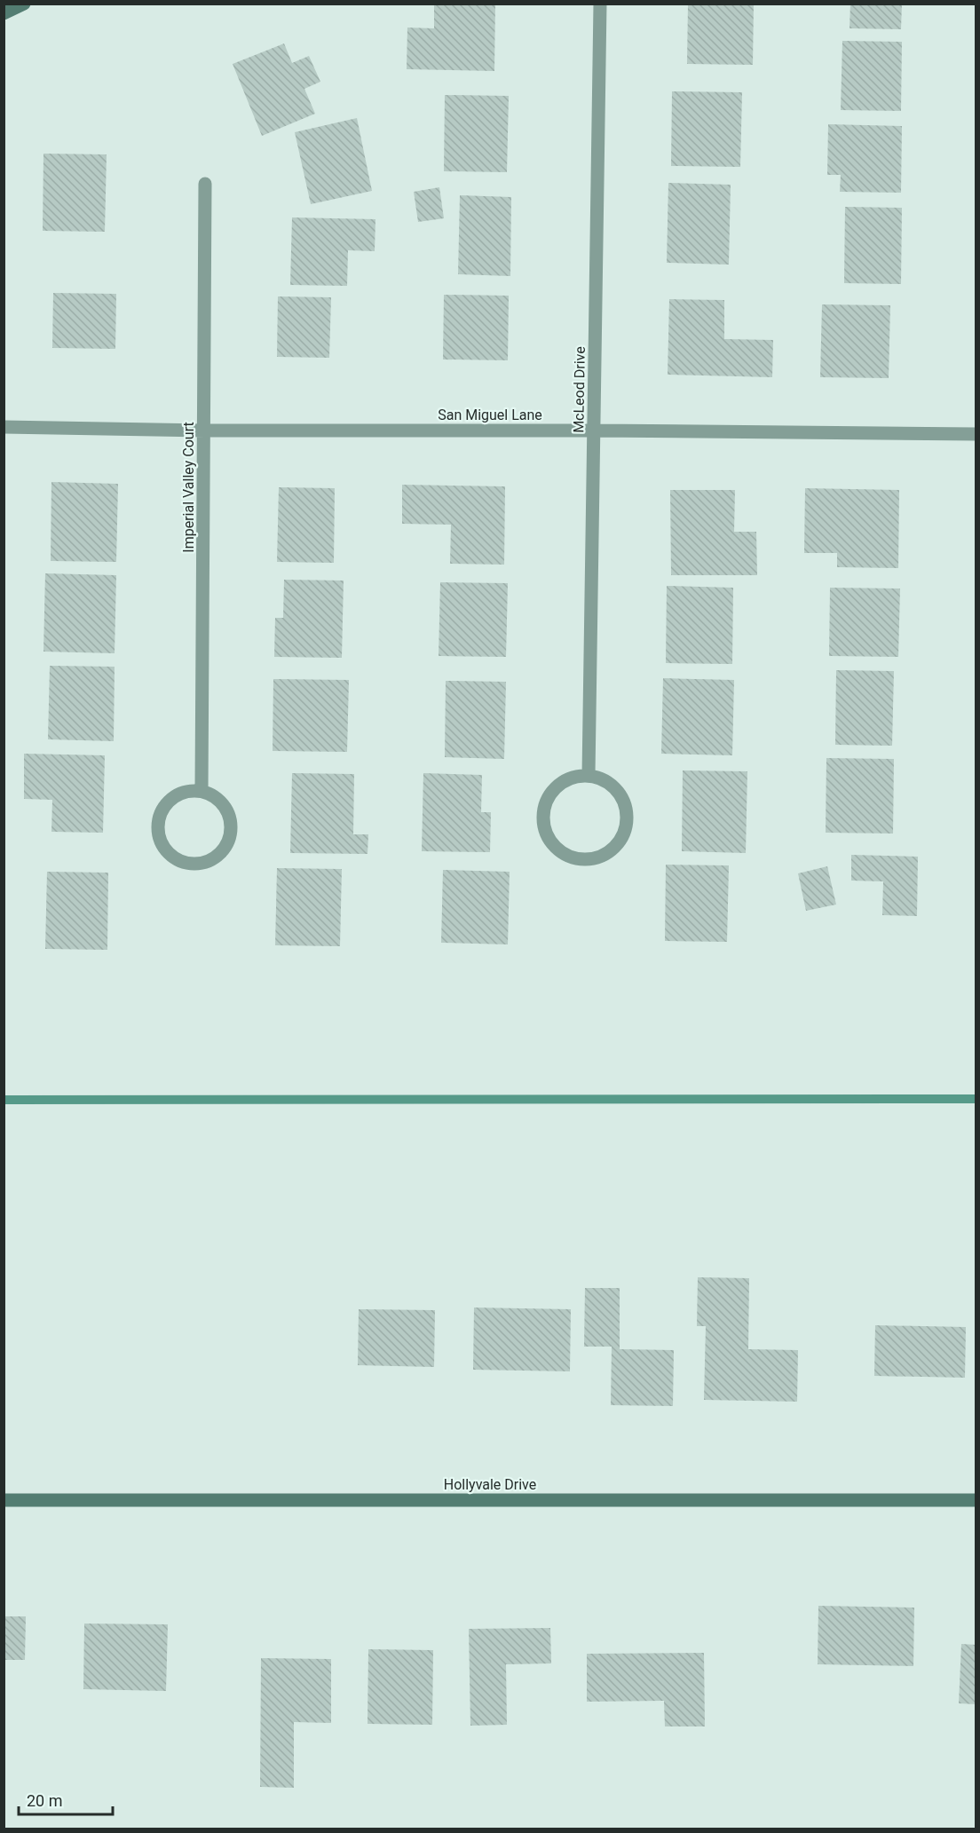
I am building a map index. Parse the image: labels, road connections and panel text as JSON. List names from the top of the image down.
{
  "streets": {
    "street": [
      "McLeod Drive",
      "San Miguel Lane",
      "Imperial Valley Court",
      "Hollyvale Drive"
    ]
  },
  "crossings": [
    ["McLeod Drive", "San Miguel Lane"],
    ["San Miguel Lane", "Imperial Valley Court"]
  ],
  "scale_bar": "20 m"
}
